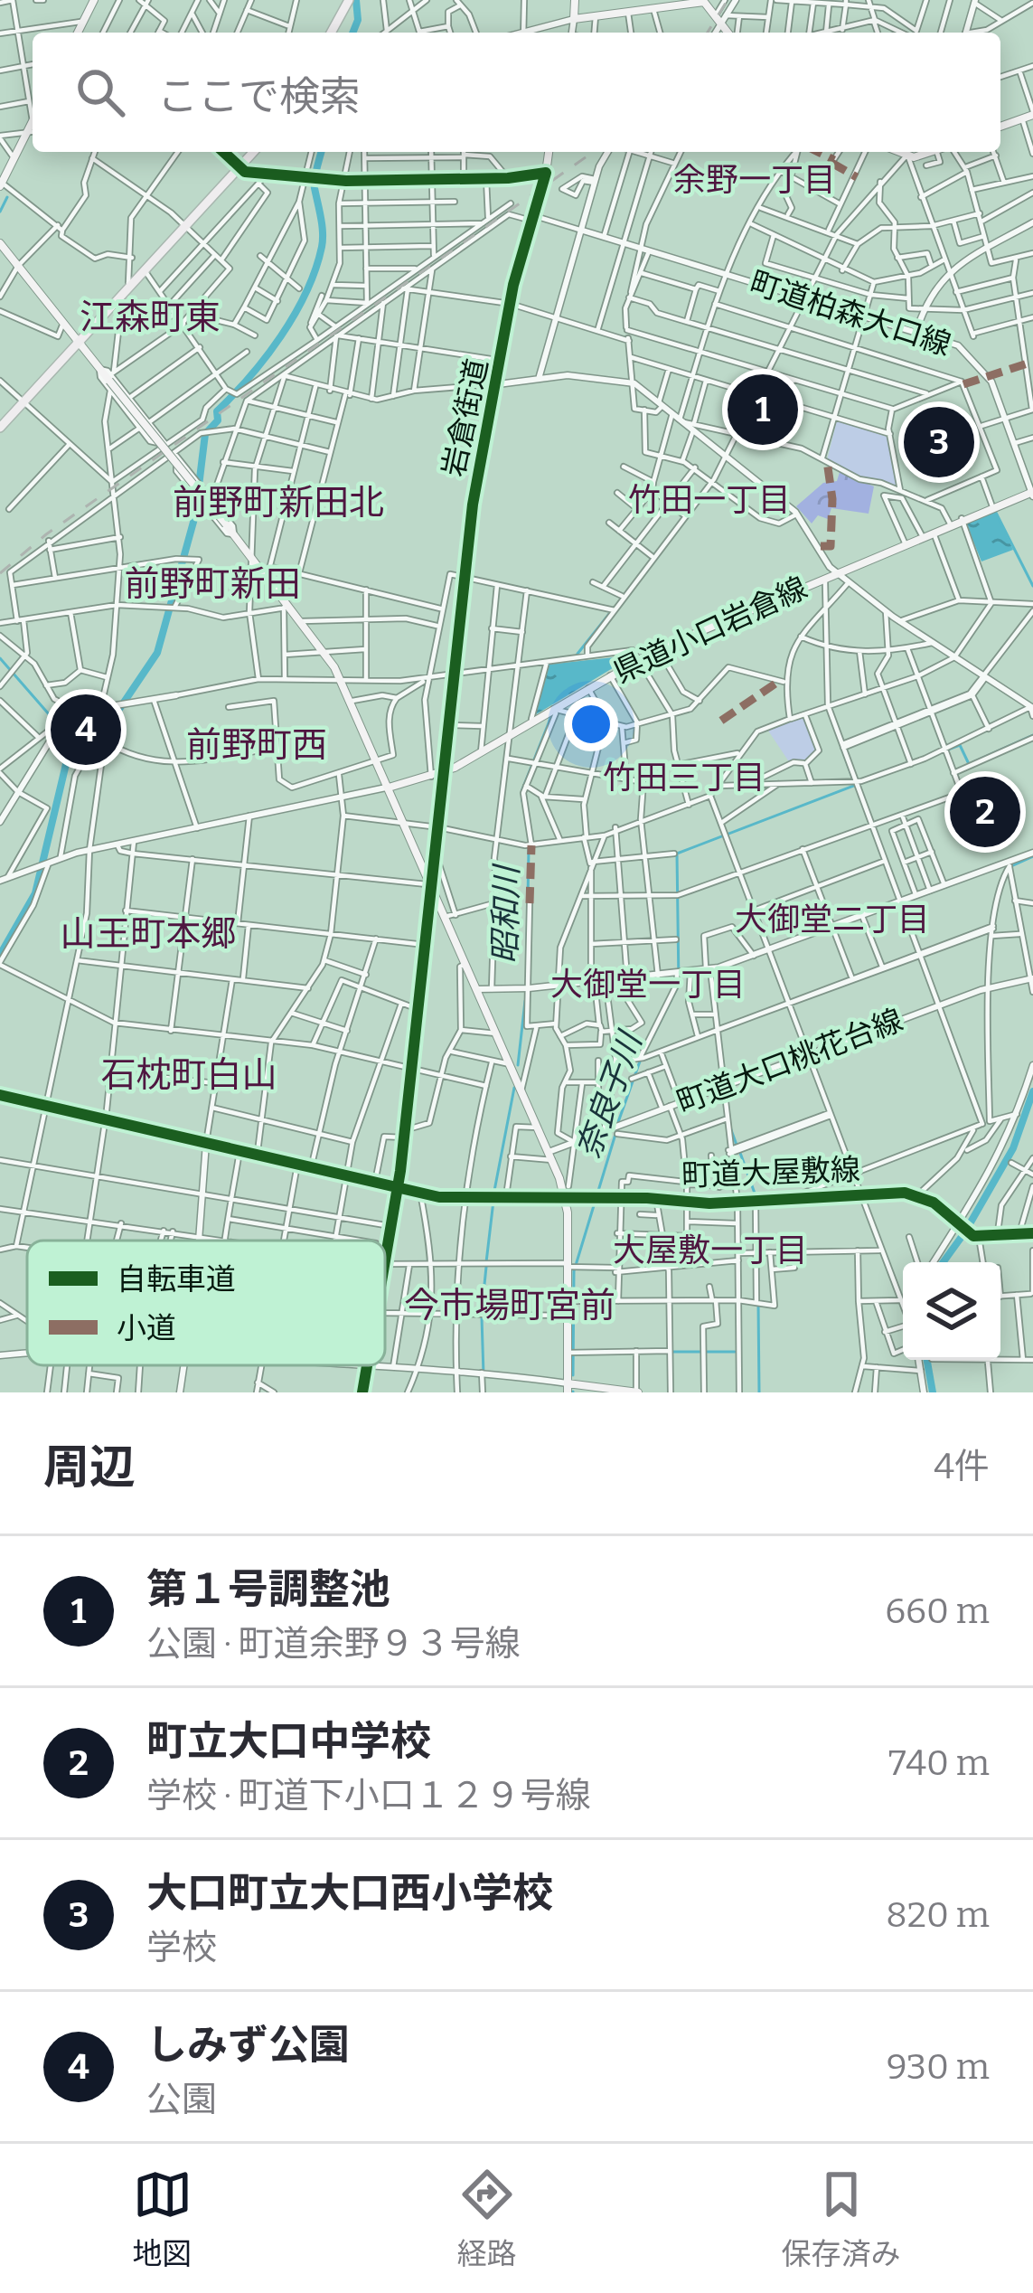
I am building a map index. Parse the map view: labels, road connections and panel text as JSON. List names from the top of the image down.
{
  "streets": {
    "main road": ["県道小口岩倉線"],
    "street": [
      "町道柏森大口線",
      "岩倉街道",
      "町道大口桃花台線",
      "町道大屋敷線"
    ]
  },
  "crossings": [
    ["町道柏森大口線", "県道小口岩倉線"],
    ["岩倉街道", "県道小口岩倉線"],
    ["岩倉街道", "町道大屋敷線"]
  ],
  "districts": [
    "余野一丁目",
    "江森町東",
    "竹田一丁目",
    "前野町新田北",
    "前野町新田",
    "前野町西",
    "竹田三丁目",
    "大御堂二丁目",
    "山王町本郷",
    "大御堂一丁目",
    "石枕町白山",
    "大屋敷一丁目",
    "今市場町宮前"
  ],
  "water": ["昭和川", "奈良子川"],
  "legend": ["自転車道", "小道"],
  "page": {
    "search": "ここで検索",
    "pins": [
      "1",
      "3",
      "4",
      "2"
    ],
    "heading": ["周辺", "4件"],
    "list": [
      {
        "mark": "1",
        "name": "第１号調整池",
        "note": "公園 · 町道余野９３号線",
        "value": "660 m"
      },
      {
        "mark": "2",
        "name": "町立大口中学校",
        "note": "学校 · 町道下小口１２９号線",
        "value": "740 m"
      },
      {
        "mark": "3",
        "name": "大口町立大口西小学校",
        "note": "学校",
        "value": "820 m"
      },
      {
        "mark": "4",
        "name": "しみず公園",
        "note": "公園",
        "value": "930 m"
      }
    ],
    "nav": ["地図", "経路", "保存済み"]
  }
}
